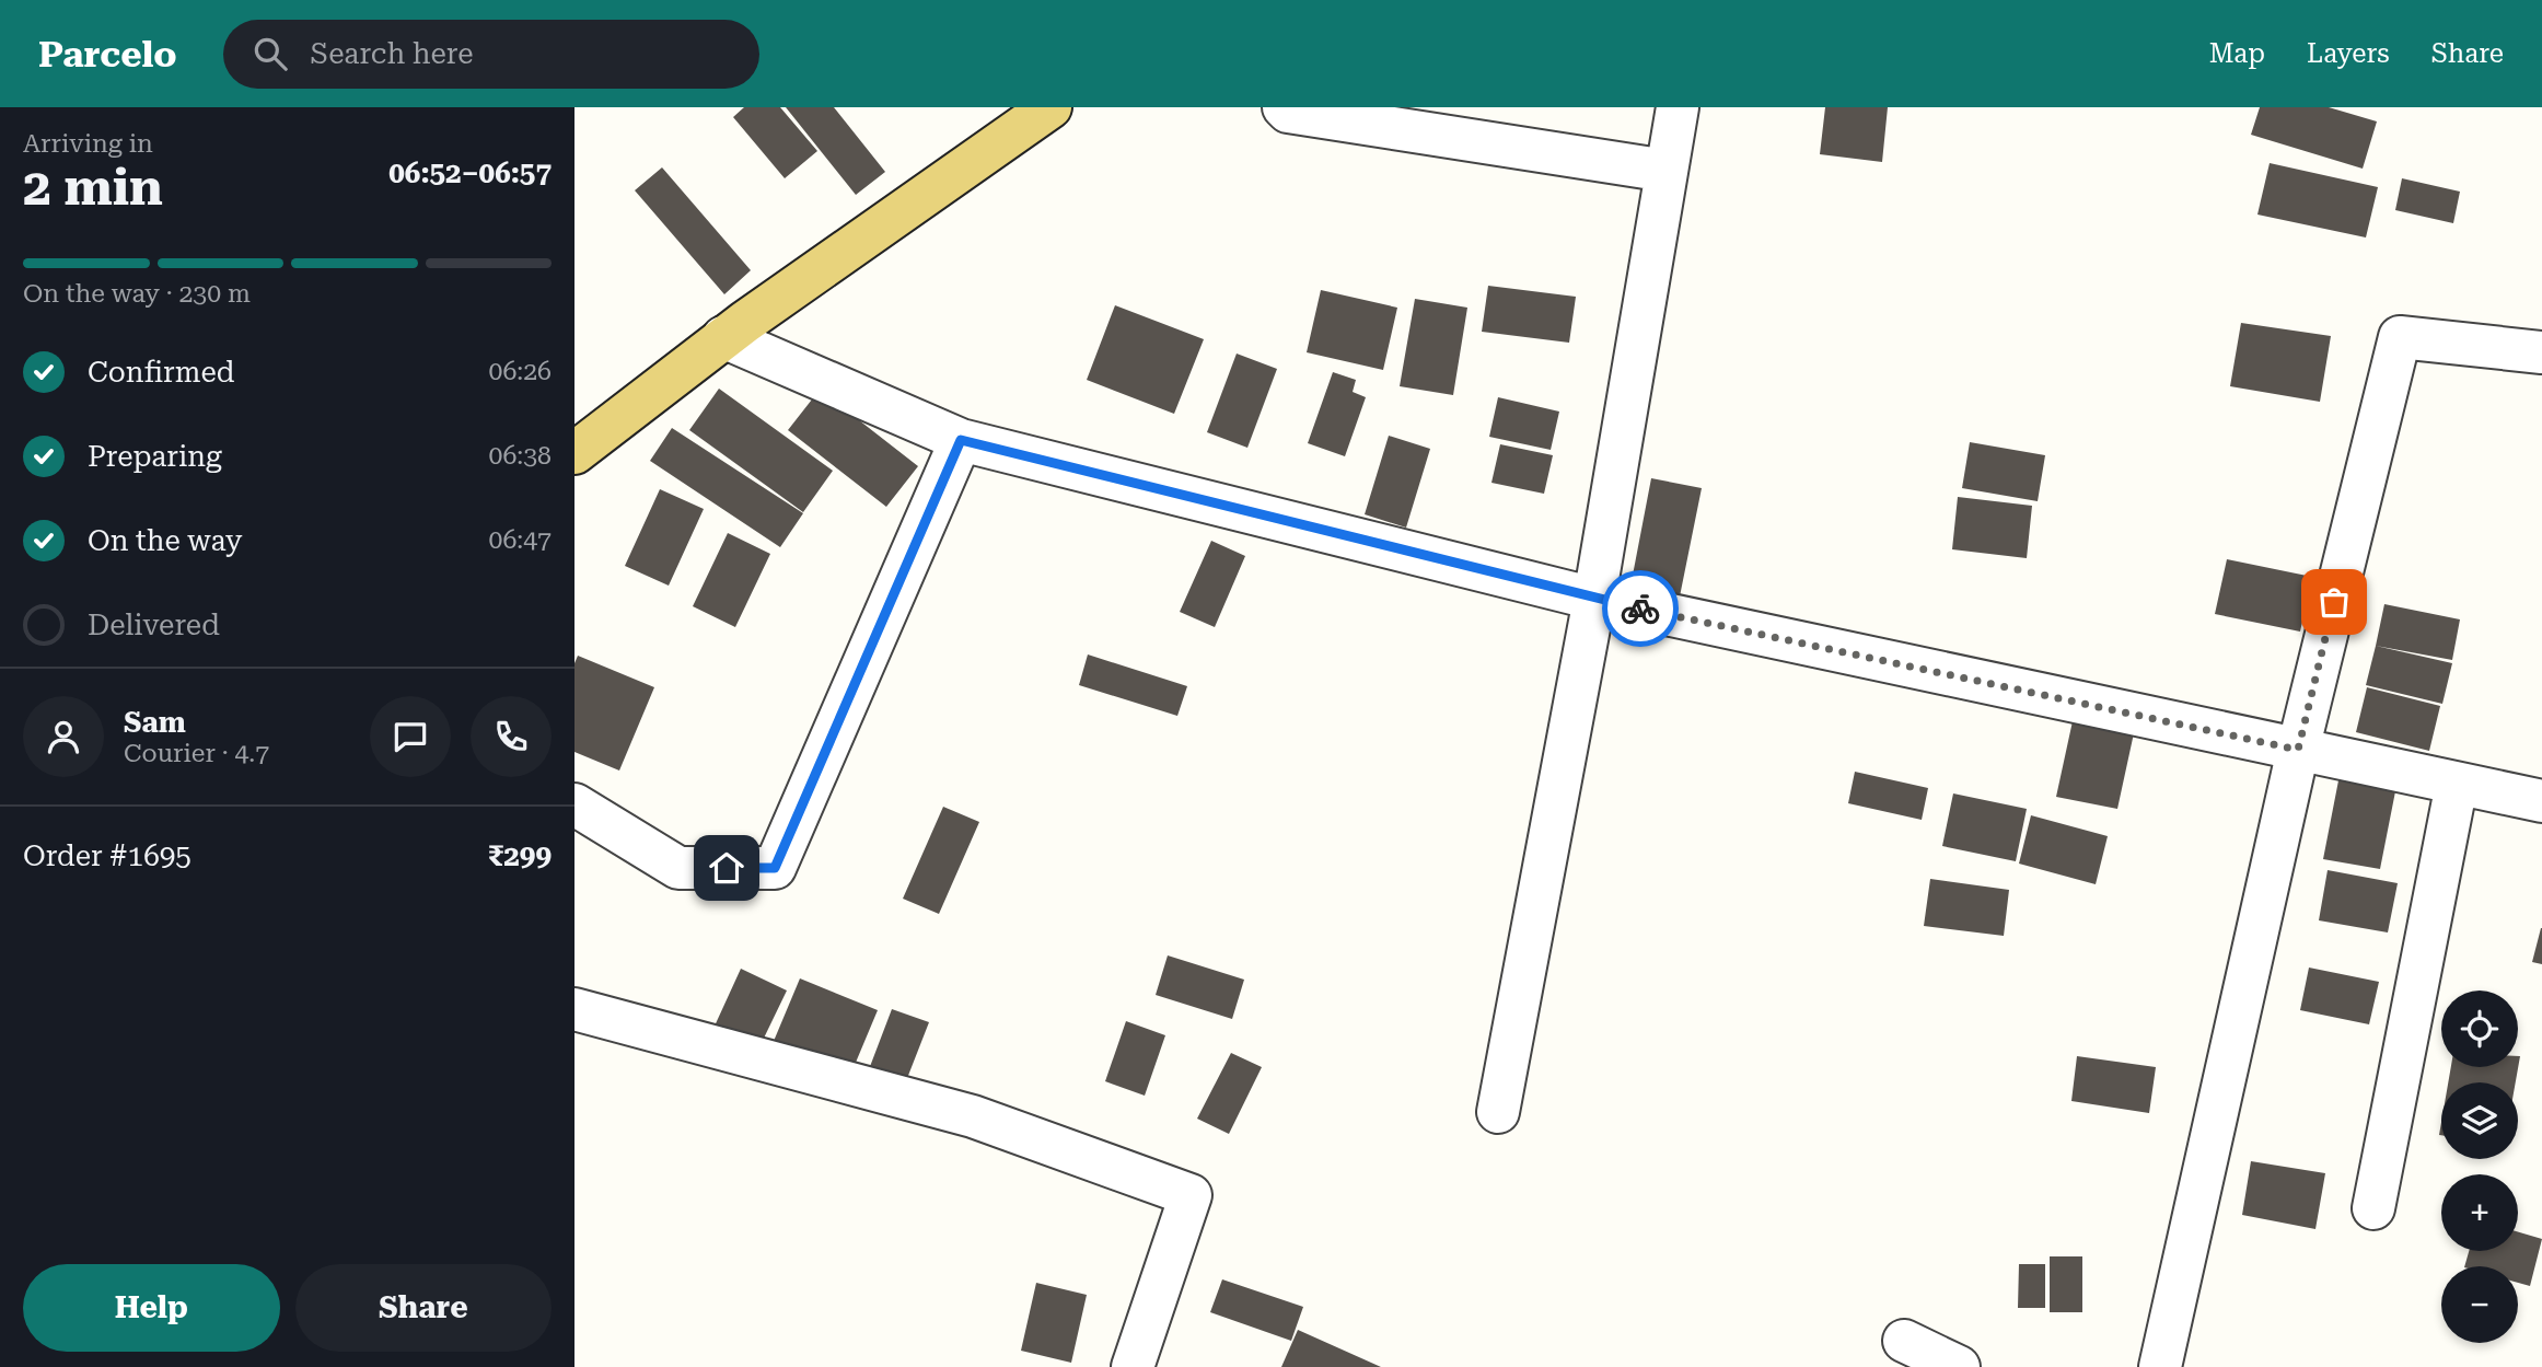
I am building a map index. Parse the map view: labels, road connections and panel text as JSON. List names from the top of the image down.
{
  "page": {
    "header": "Parcelo",
    "search": "Search here",
    "nav": ["Map", "Layers", "Share"],
    "heading": ["2 min", "Arriving in", "06:52–06:57"],
    "panel": [
      "Sam",
      "Courier · 4.7",
      "Order #1695",
      "₹299"
    ],
    "bar": "On the way · 230 m",
    "list": [
      ["Confirmed", "06:26"],
      ["Preparing", "06:38"],
      ["On the way", "06:47"],
      "Delivered"
    ],
    "map_buttons": ["+", "−"],
    "buttons": ["Help", "Share"]
  }
}
